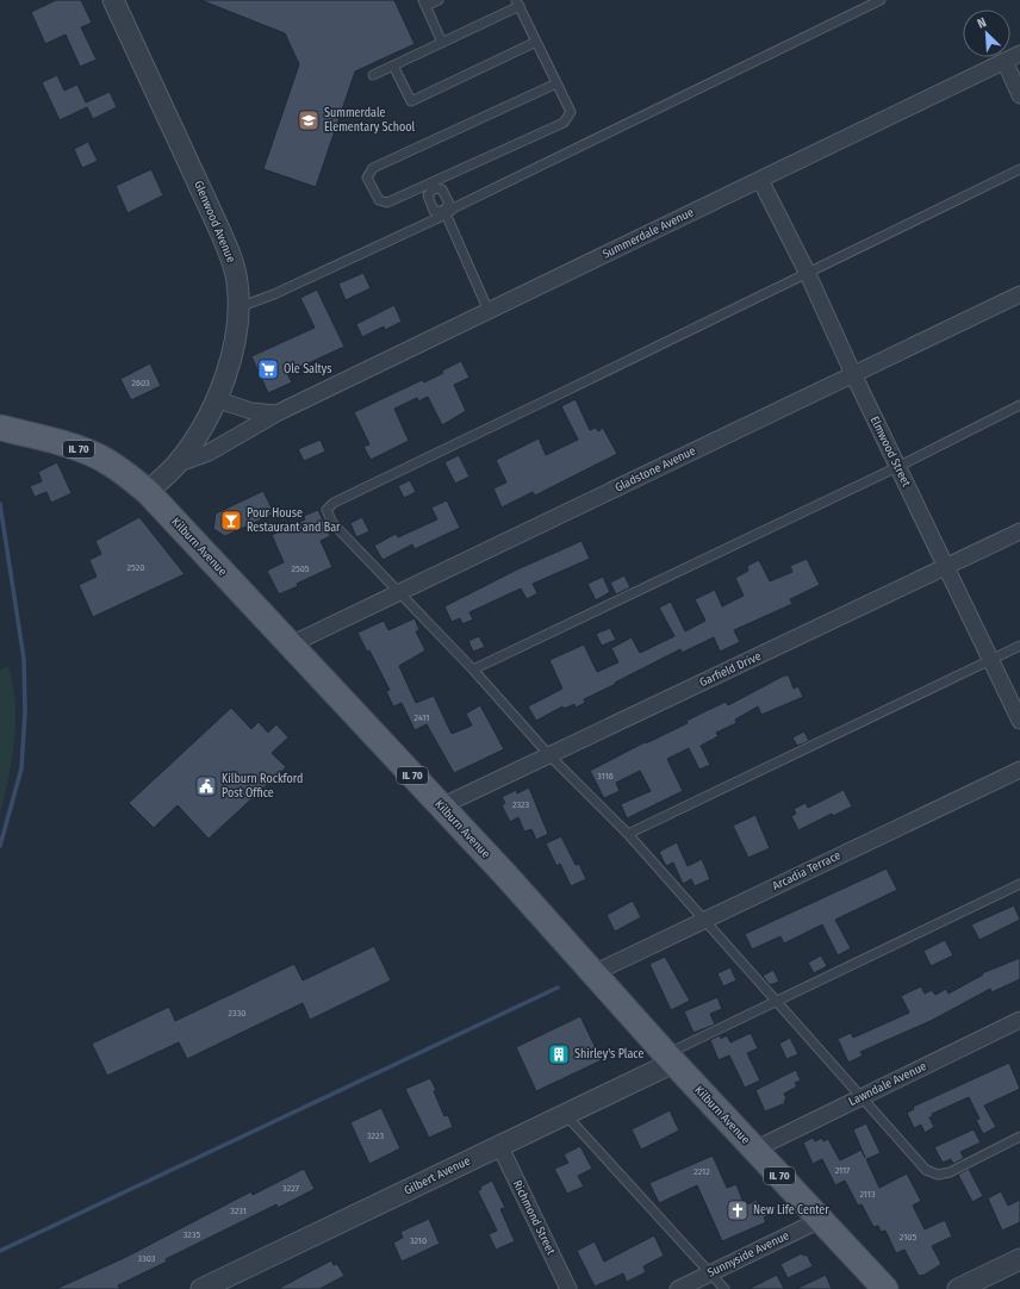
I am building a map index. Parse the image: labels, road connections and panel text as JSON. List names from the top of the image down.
{
  "streets": {
    "main road": ["IL 70", "Kilburn Avenue"],
    "street": [
      "Glenwood Avenue",
      "Summerdale Avenue",
      "Elmwood Street",
      "Gladstone Avenue",
      "Garfield Drive",
      "Arcadia Terrace",
      "Lawndale Avenue",
      "Gilbert Avenue",
      "Richmond Street",
      "Sunnyside Avenue"
    ]
  },
  "crossings": [
    ["Glenwood Avenue", "Summerdale Avenue"],
    ["Glenwood Avenue", "Kilburn Avenue"],
    ["Summerdale Avenue", "Elmwood Street"],
    ["Elmwood Street", "Gladstone Avenue"],
    ["Elmwood Street", "Garfield Drive"],
    ["Gladstone Avenue", "Kilburn Avenue"],
    ["Kilburn Avenue", "Garfield Drive"],
    ["Kilburn Avenue", "Arcadia Terrace"],
    ["Kilburn Avenue", "Lawndale Avenue"],
    ["Kilburn Avenue", "Gilbert Avenue"],
    ["Kilburn Avenue", "Sunnyside Avenue"],
    ["Gilbert Avenue", "Richmond Street"]
  ],
  "places": {
    "school or university": ["Summerdale Elementary School"],
    "supermarket": ["Ole Saltys"],
    "bar": ["Pour House Restaurant and Bar"],
    "public building": ["Kilburn Rockford Post Office"],
    "building": ["Shirley's Place"],
    "church": ["New Life Center"]
  },
  "house_numbers": [
    "2603",
    "2520",
    "2505",
    "2411",
    "3116",
    "2323",
    "2330",
    "3223",
    "2117",
    "2212",
    "3227",
    "2113",
    "3231",
    "3235",
    "2105",
    "3210",
    "3303"
  ],
  "north": "top left"
}
